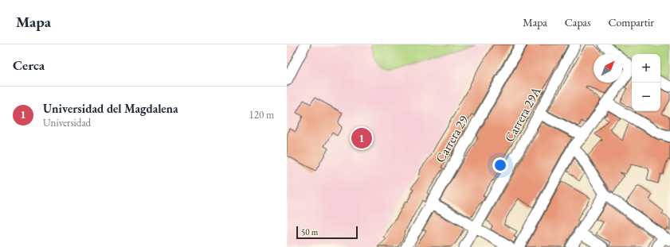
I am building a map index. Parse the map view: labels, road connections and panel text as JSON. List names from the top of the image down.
{
  "streets": {
    "street": ["Carrera 29A", "Carrera 29"]
  },
  "scale_bar": "50 m",
  "north": "top right",
  "page": {
    "header": "Mapa",
    "nav": ["Mapa", "Capas", "Compartir"],
    "heading": "Cerca",
    "map_buttons": ["+", "−"],
    "list": [
      {
        "mark": "1",
        "name": "Universidad del Magdalena",
        "note": "Universidad",
        "value": "120 m"
      }
    ],
    "pins": "1",
    "scale": "50 m"
  }
}
